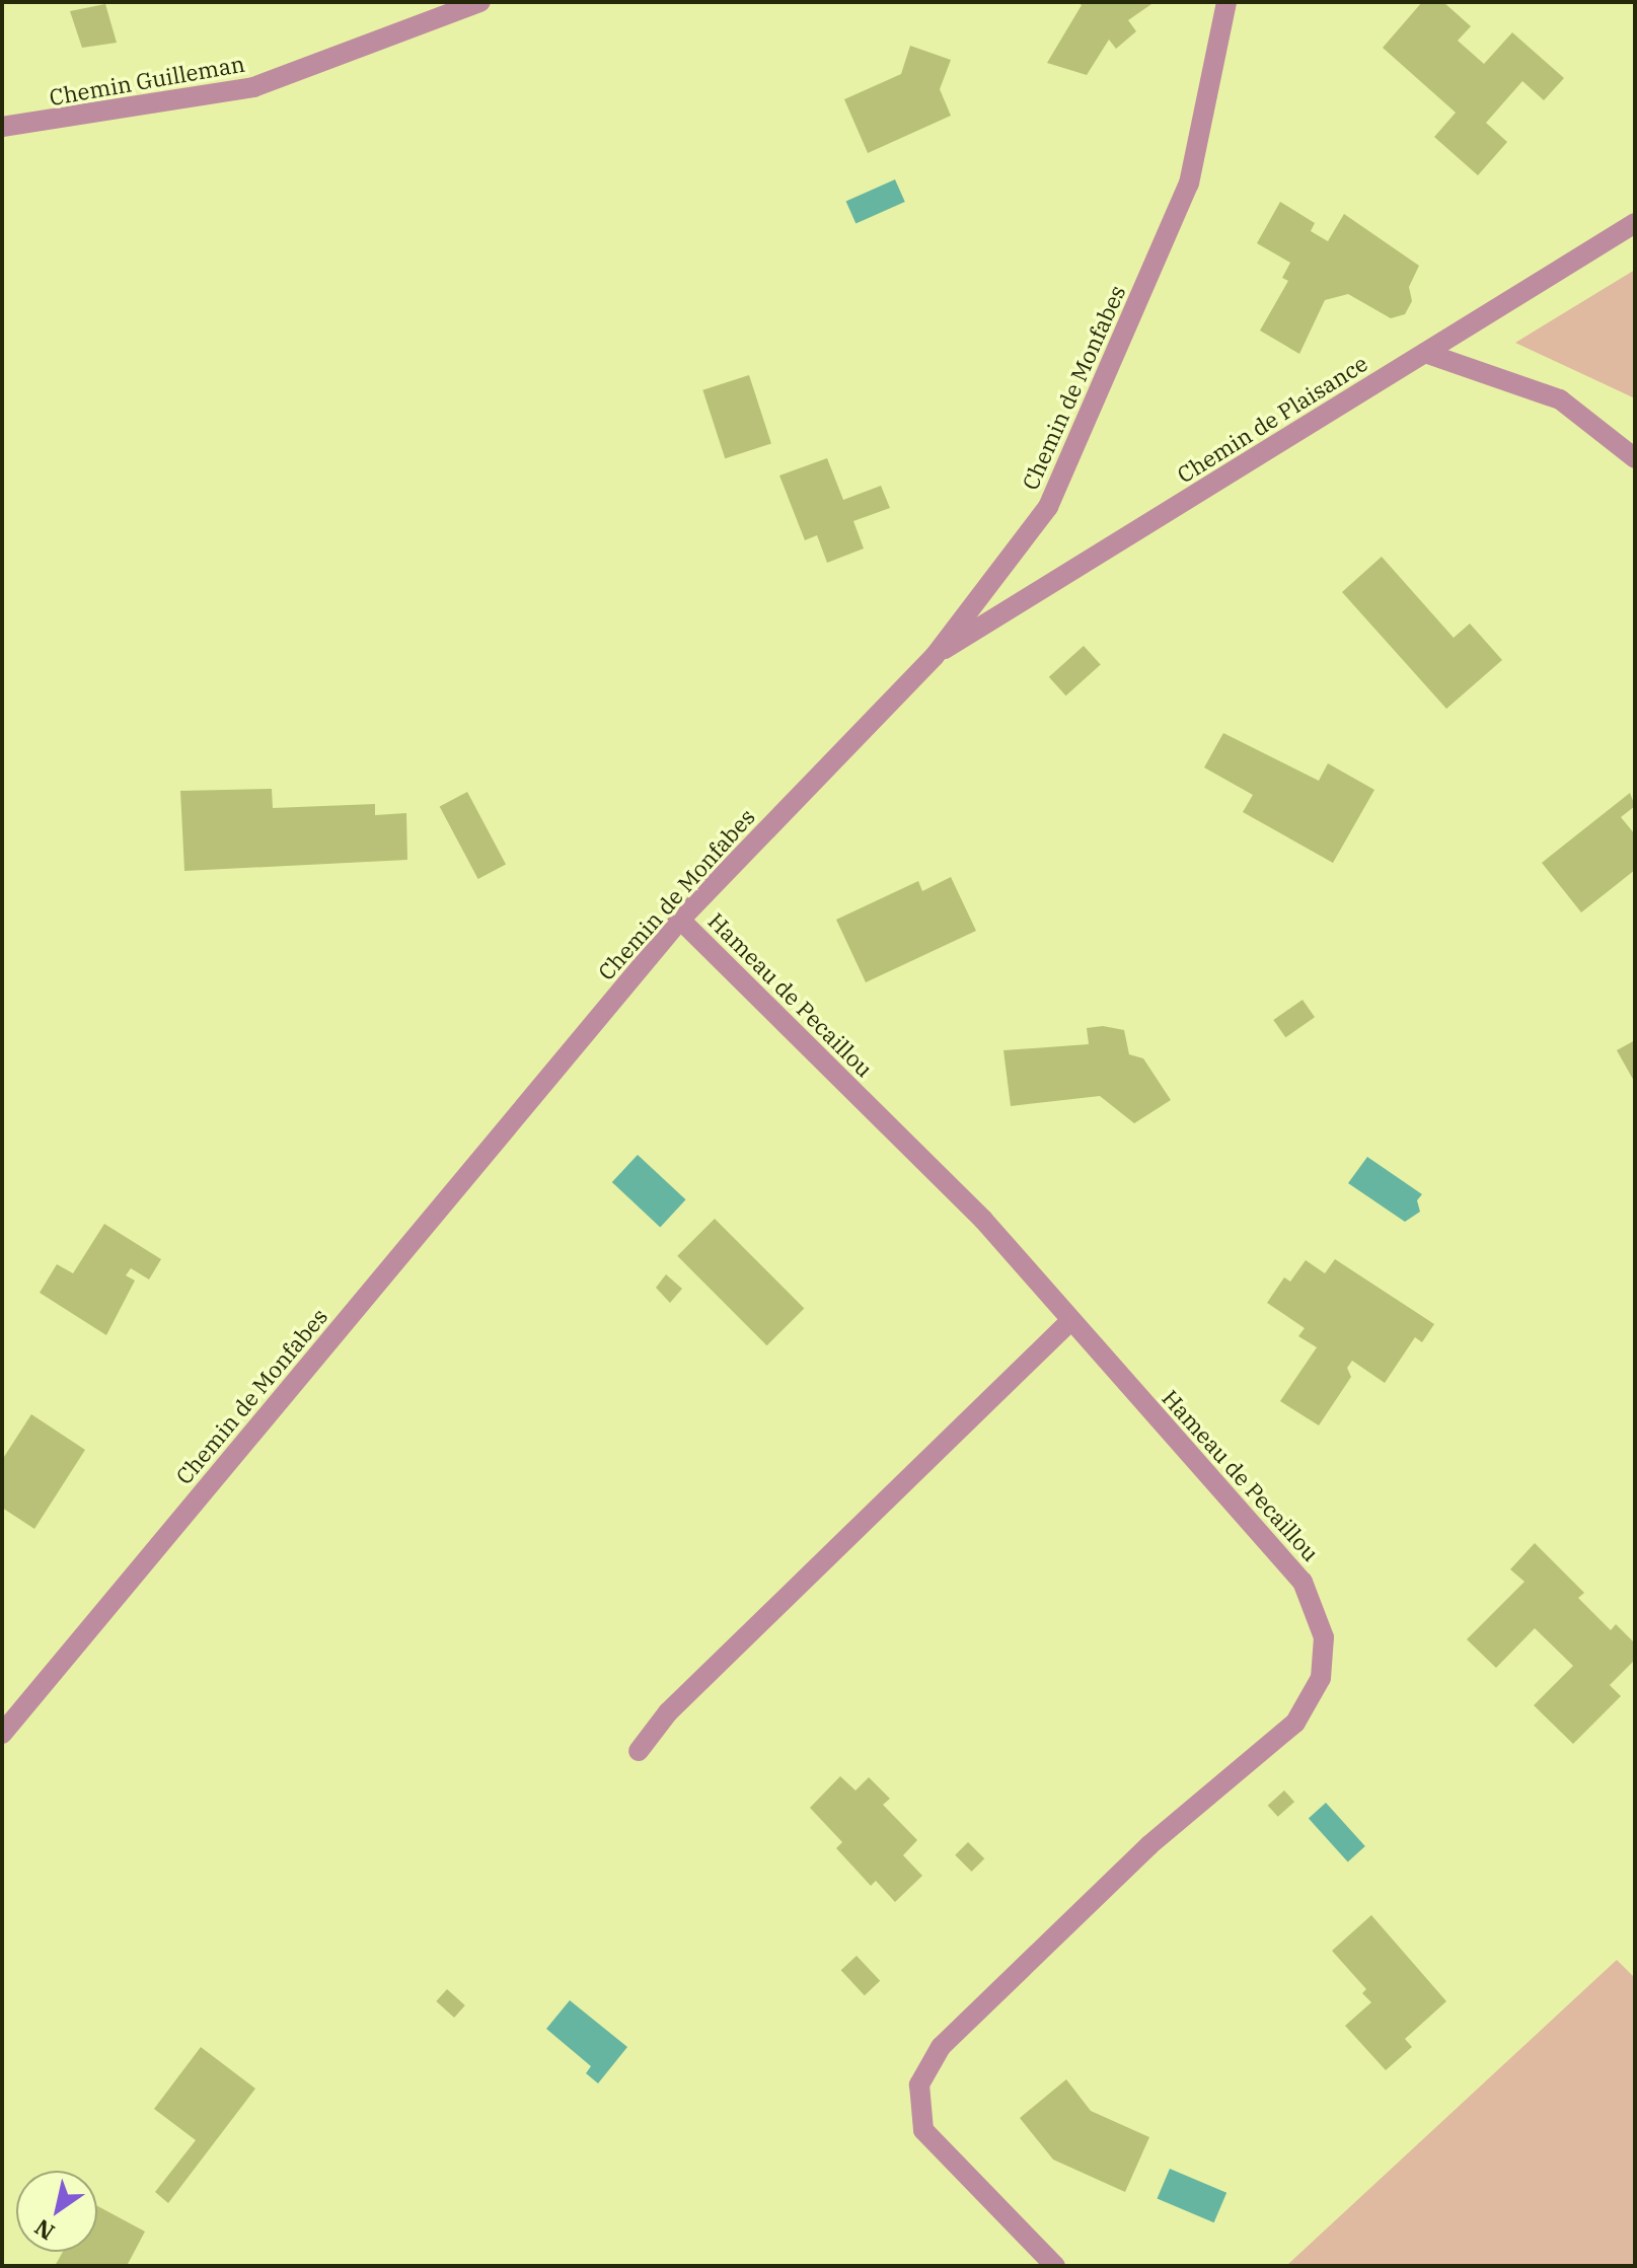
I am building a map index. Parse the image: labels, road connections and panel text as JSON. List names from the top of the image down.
{
  "streets": {
    "street": [
      "Chemin Guilleman",
      "Chemin de Monfabes",
      "Chemin de Plaisance",
      "Hameau de Pecaillou"
    ]
  },
  "crossings": [
    ["Chemin de Monfabes", "Chemin de Plaisance"],
    ["Chemin de Monfabes", "Hameau de Pecaillou"]
  ],
  "north": "bottom left"
}
